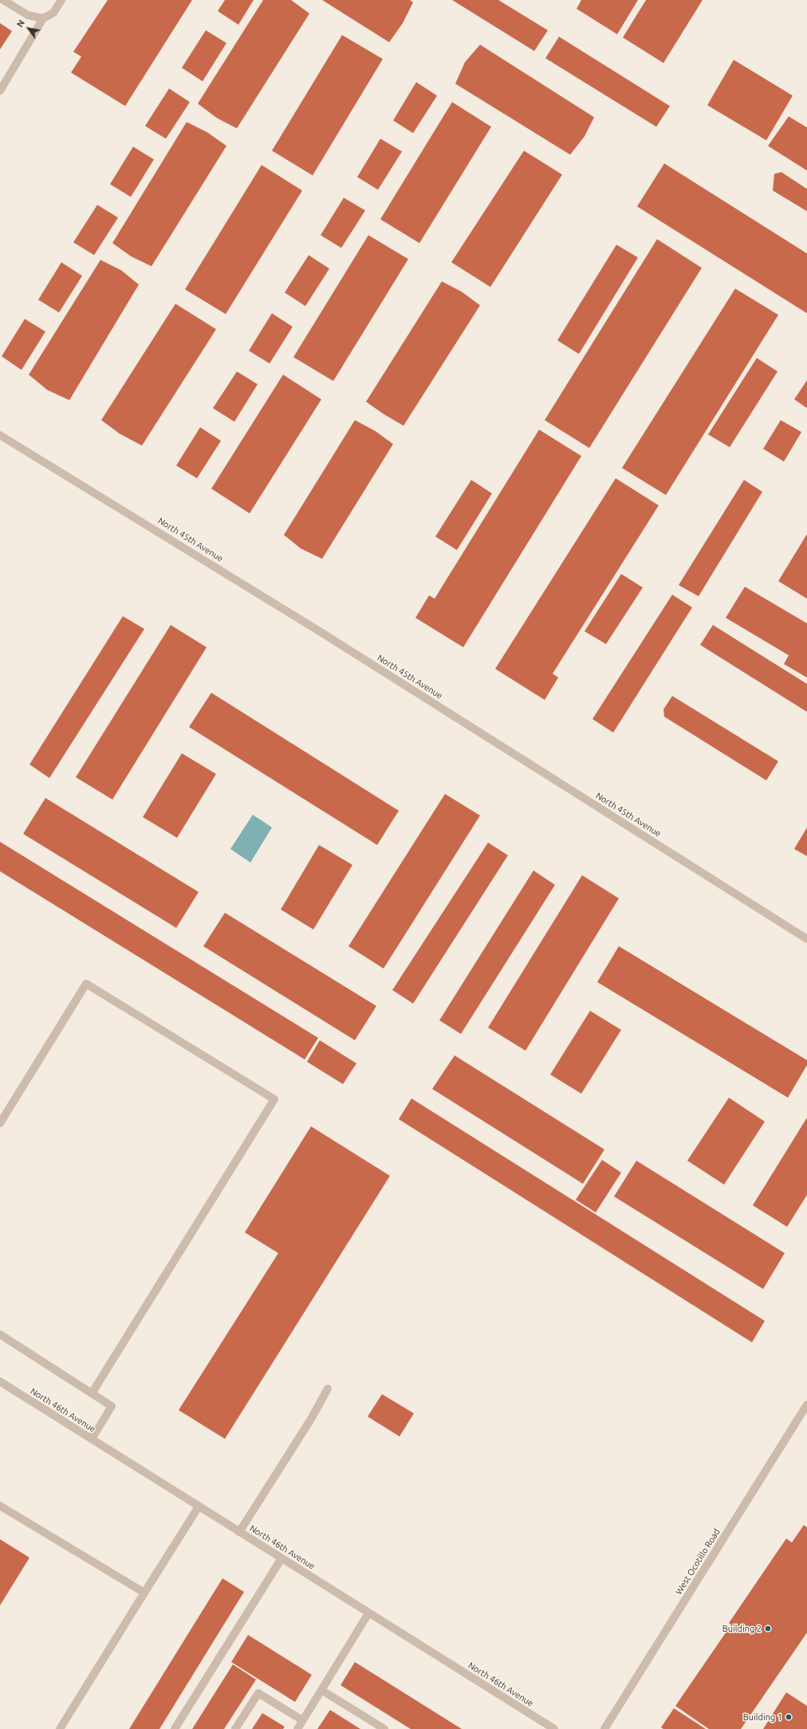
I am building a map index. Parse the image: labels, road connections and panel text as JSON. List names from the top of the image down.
{
  "streets": {
    "street": ["North 45th Avenue", "North 46th Avenue", "West Ocotillo Road"]
  },
  "places": ["Building 2", "Building 1"],
  "north": "top left"
}
